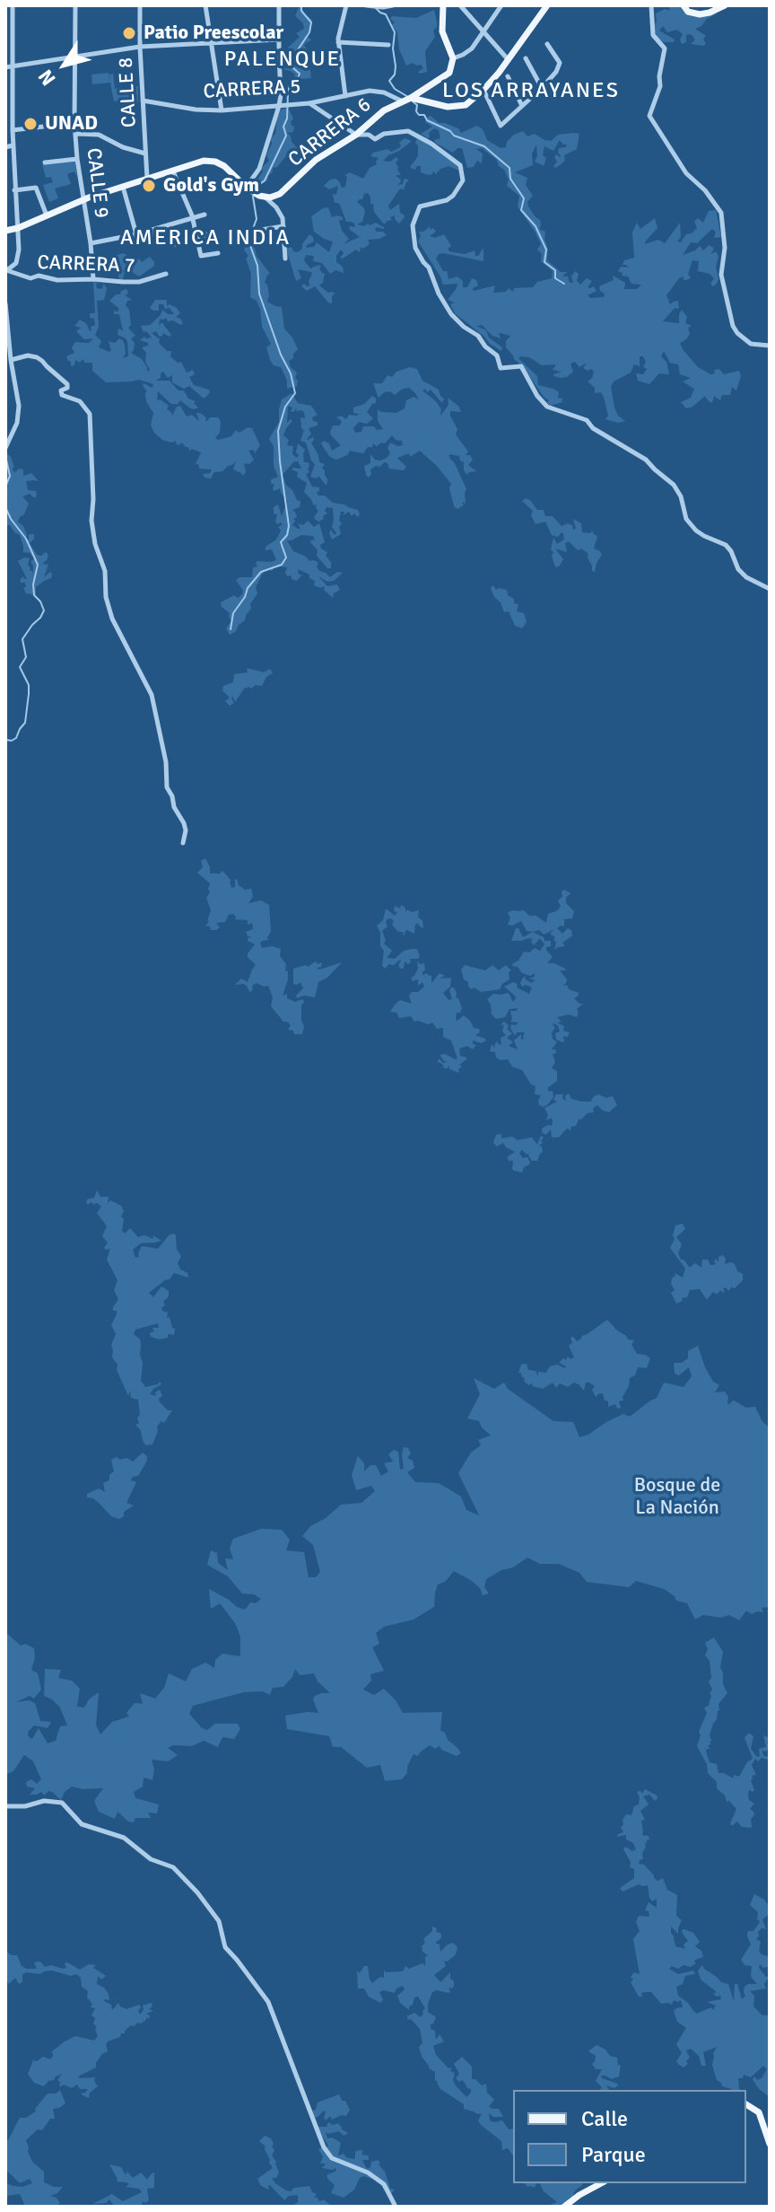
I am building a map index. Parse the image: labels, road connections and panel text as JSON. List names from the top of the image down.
{
  "streets": {
    "main road": ["CARRERA 6"],
    "street": [
      "CARRERA 5",
      "CALLE 8",
      "CALLE 9",
      "CARRERA 7"
    ]
  },
  "crossings": [
    ["CARRERA 5", "CALLE 8"],
    ["CARRERA 5", "CARRERA 6"],
    ["CALLE 9", "CARRERA 7"]
  ],
  "districts": ["PALENQUE", "LOS ARRAYANES", "AMERICA INDIA"],
  "parks": ["Bosque de La Nación"],
  "places": ["Patio Preescolar", "UNAD", "Gold's Gym"],
  "legend": ["Calle", "Parque"],
  "north": "bottom left"
}
